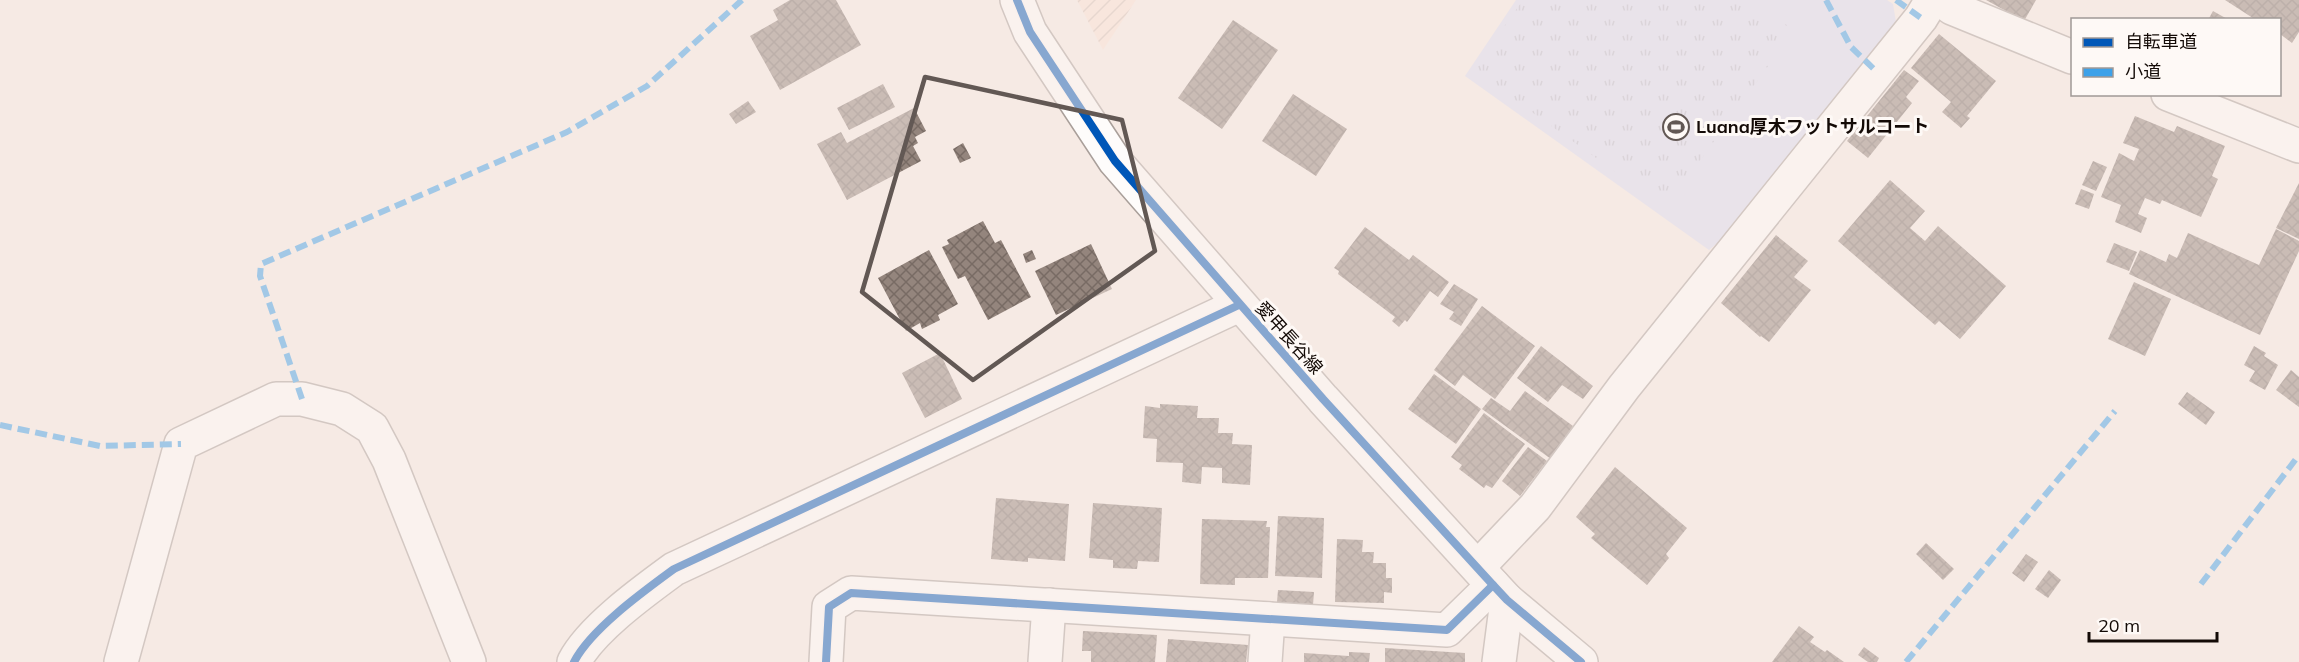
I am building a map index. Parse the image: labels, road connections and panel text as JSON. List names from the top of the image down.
{
  "streets": {
    "street": ["愛甲長谷線"]
  },
  "places": {
    "sports": ["Luana厚木フットサルコート"]
  },
  "legend": ["自転車道", "小道"],
  "scale_bar": "20 m"
}
